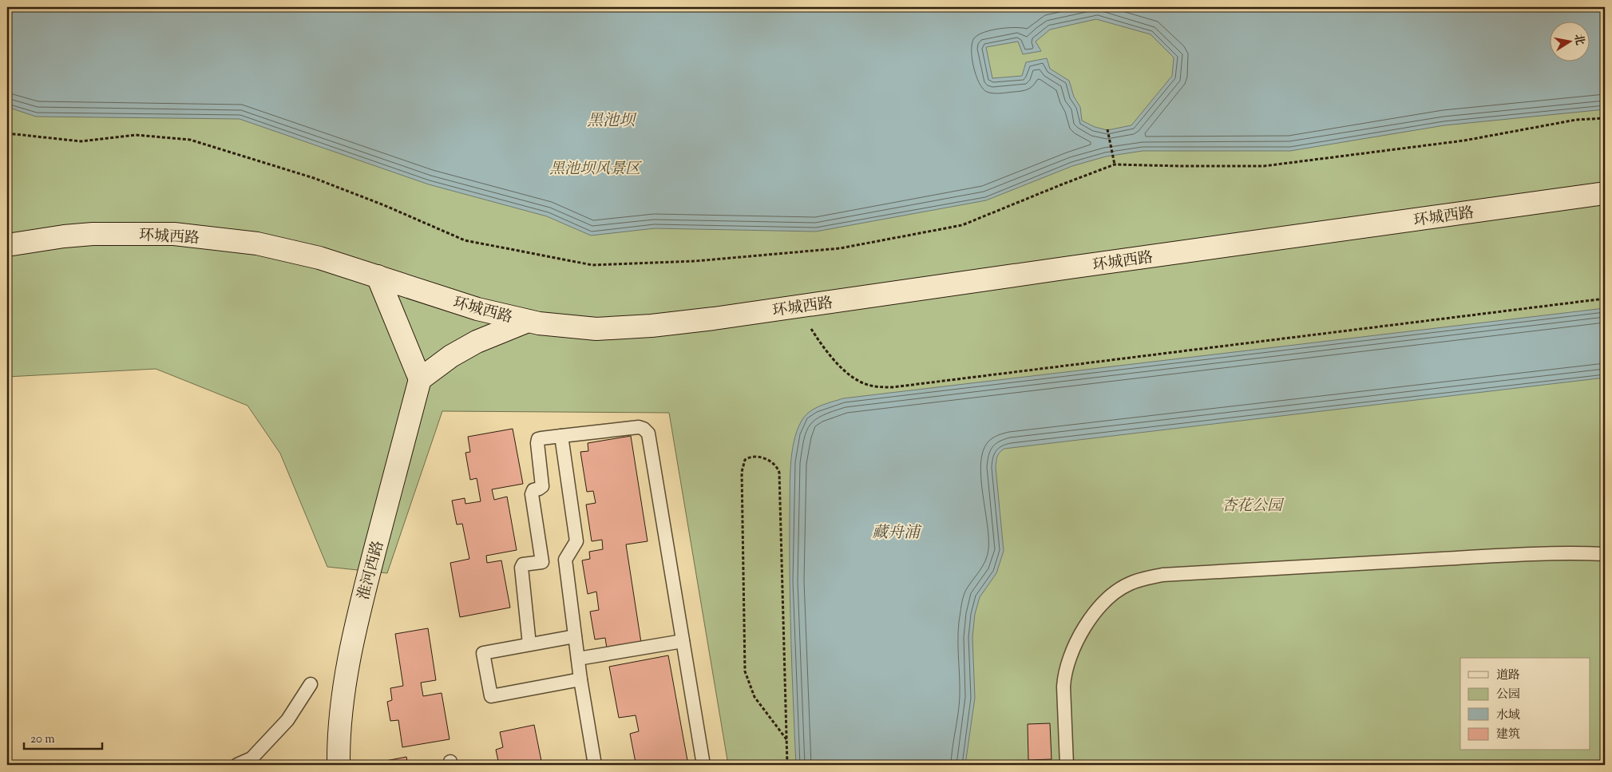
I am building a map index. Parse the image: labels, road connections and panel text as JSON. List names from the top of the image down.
{
  "streets": {
    "street": ["环城西路", "淮河西路"]
  },
  "water": ["黑池坝", "藏舟浦"],
  "parks": ["黑池坝风景区", "杏花公园"],
  "legend": [
    "道路",
    "公园",
    "水域",
    "建筑"
  ],
  "scale_bar": "20 m",
  "north": "right"
}
